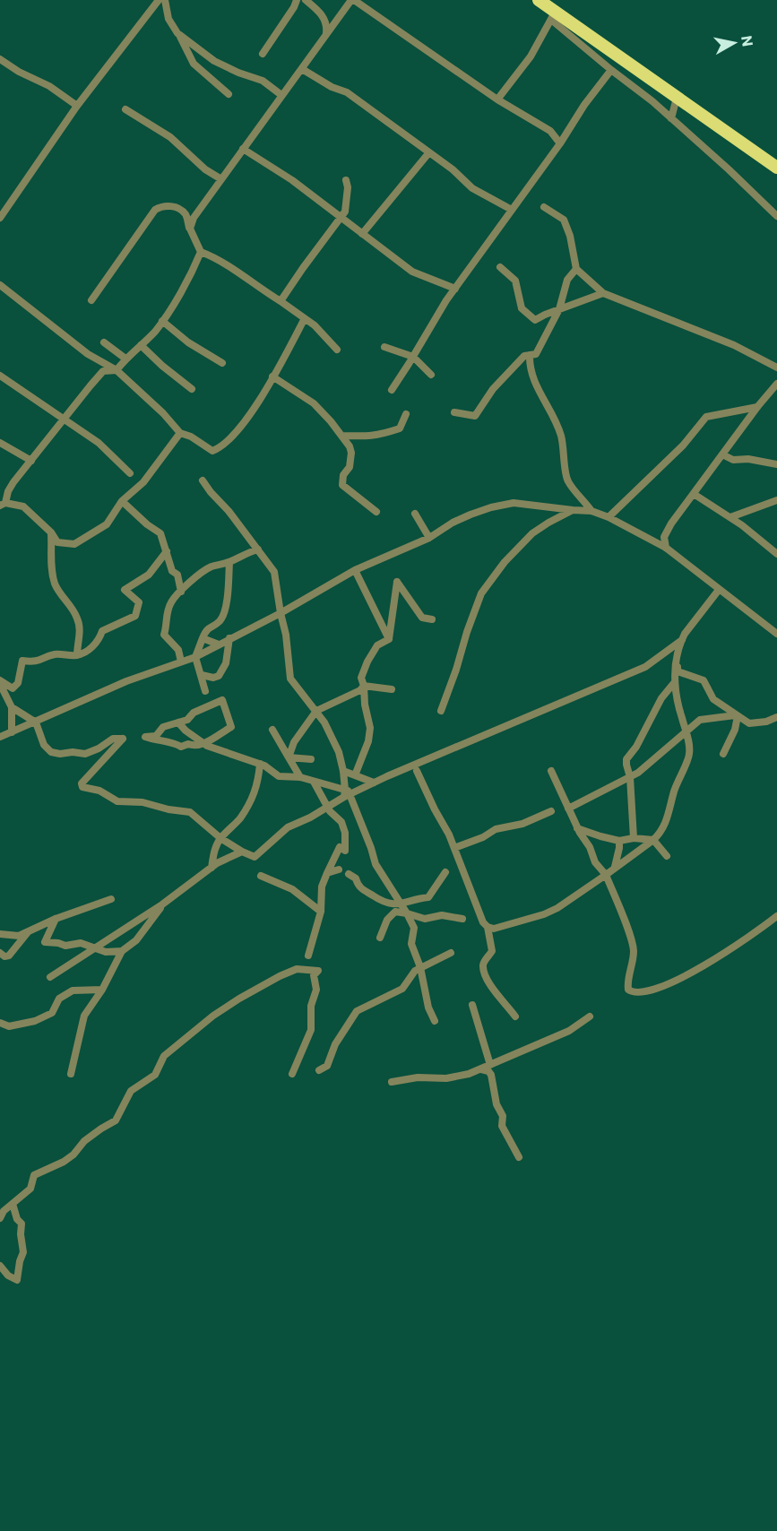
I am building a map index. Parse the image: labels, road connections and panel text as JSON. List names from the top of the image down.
{
  "north": "right"
}
